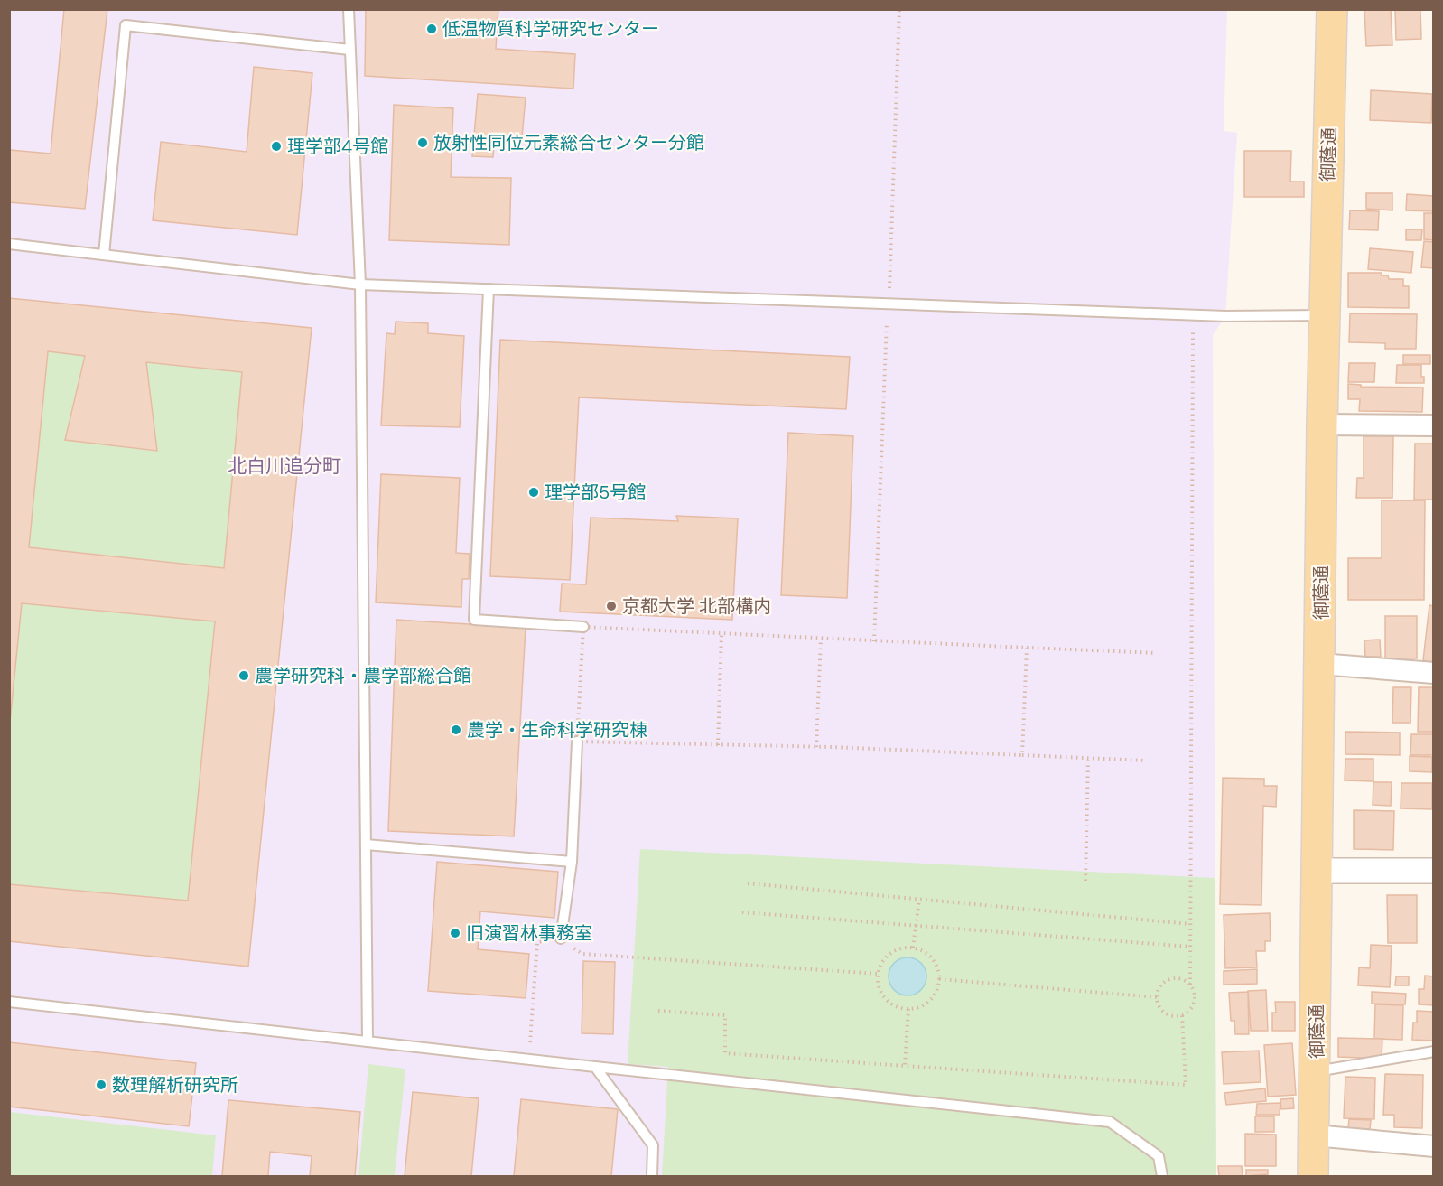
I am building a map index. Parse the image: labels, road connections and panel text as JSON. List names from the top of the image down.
{
  "streets": {
    "main road": ["御蔭通"]
  },
  "districts": ["北白川追分町"],
  "places": [
    "低温物質科学研究センター",
    "放射性同位元素総合センター分館",
    "理学部4号館",
    "理学部5号館",
    "京都大学 北部構内",
    "農学研究科・農学部総合館",
    "農学・生命科学研究棟",
    "旧演習林事務室",
    "数理解析研究所"
  ]
}
